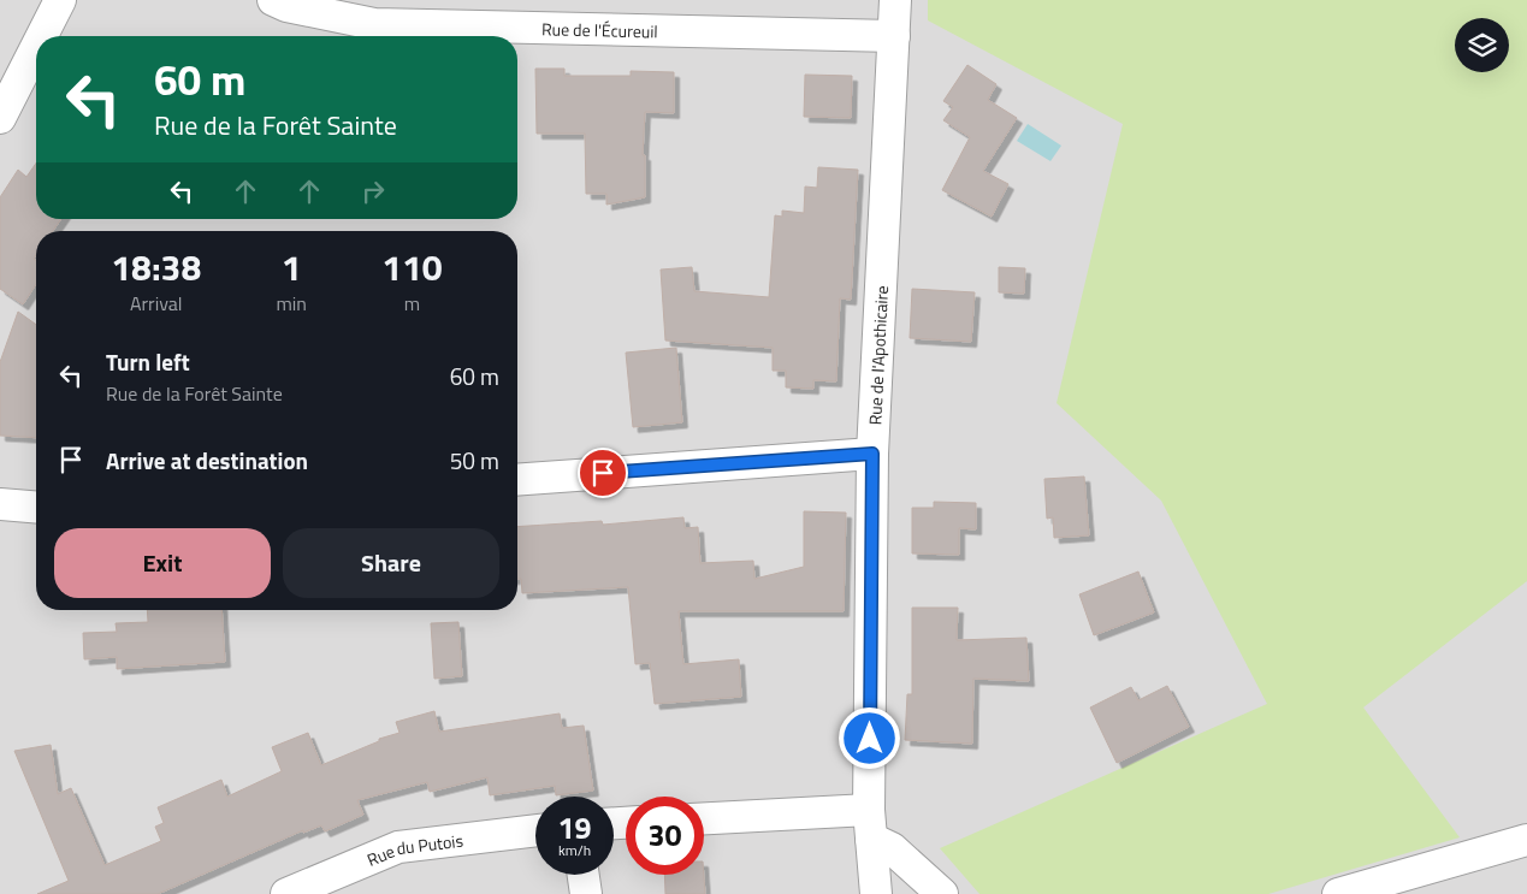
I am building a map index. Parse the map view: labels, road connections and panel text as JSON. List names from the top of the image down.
{
  "streets": {
    "street": ["Rue de l'Écureuil", "Rue de l'Apothicaire", "Rue du Putois"]
  },
  "crossings": [
    ["Rue de l'Écureuil", "Rue de l'Apothicaire"]
  ],
  "page": {
    "turn": ["60 m", "Rue de la Forêt Sainte"],
    "eta": [
      "18:38",
      "Arrival",
      "1",
      "min",
      "110",
      "m"
    ],
    "list": [
      {
        "name": "Turn left",
        "note": "Rue de la Forêt Sainte",
        "value": "60 m"
      },
      {
        "name": "Arrive at destination",
        "value": "50 m"
      }
    ],
    "buttons": ["Exit", "Share"],
    "speed": "19 km/h",
    "limit": "30"
  }
}
